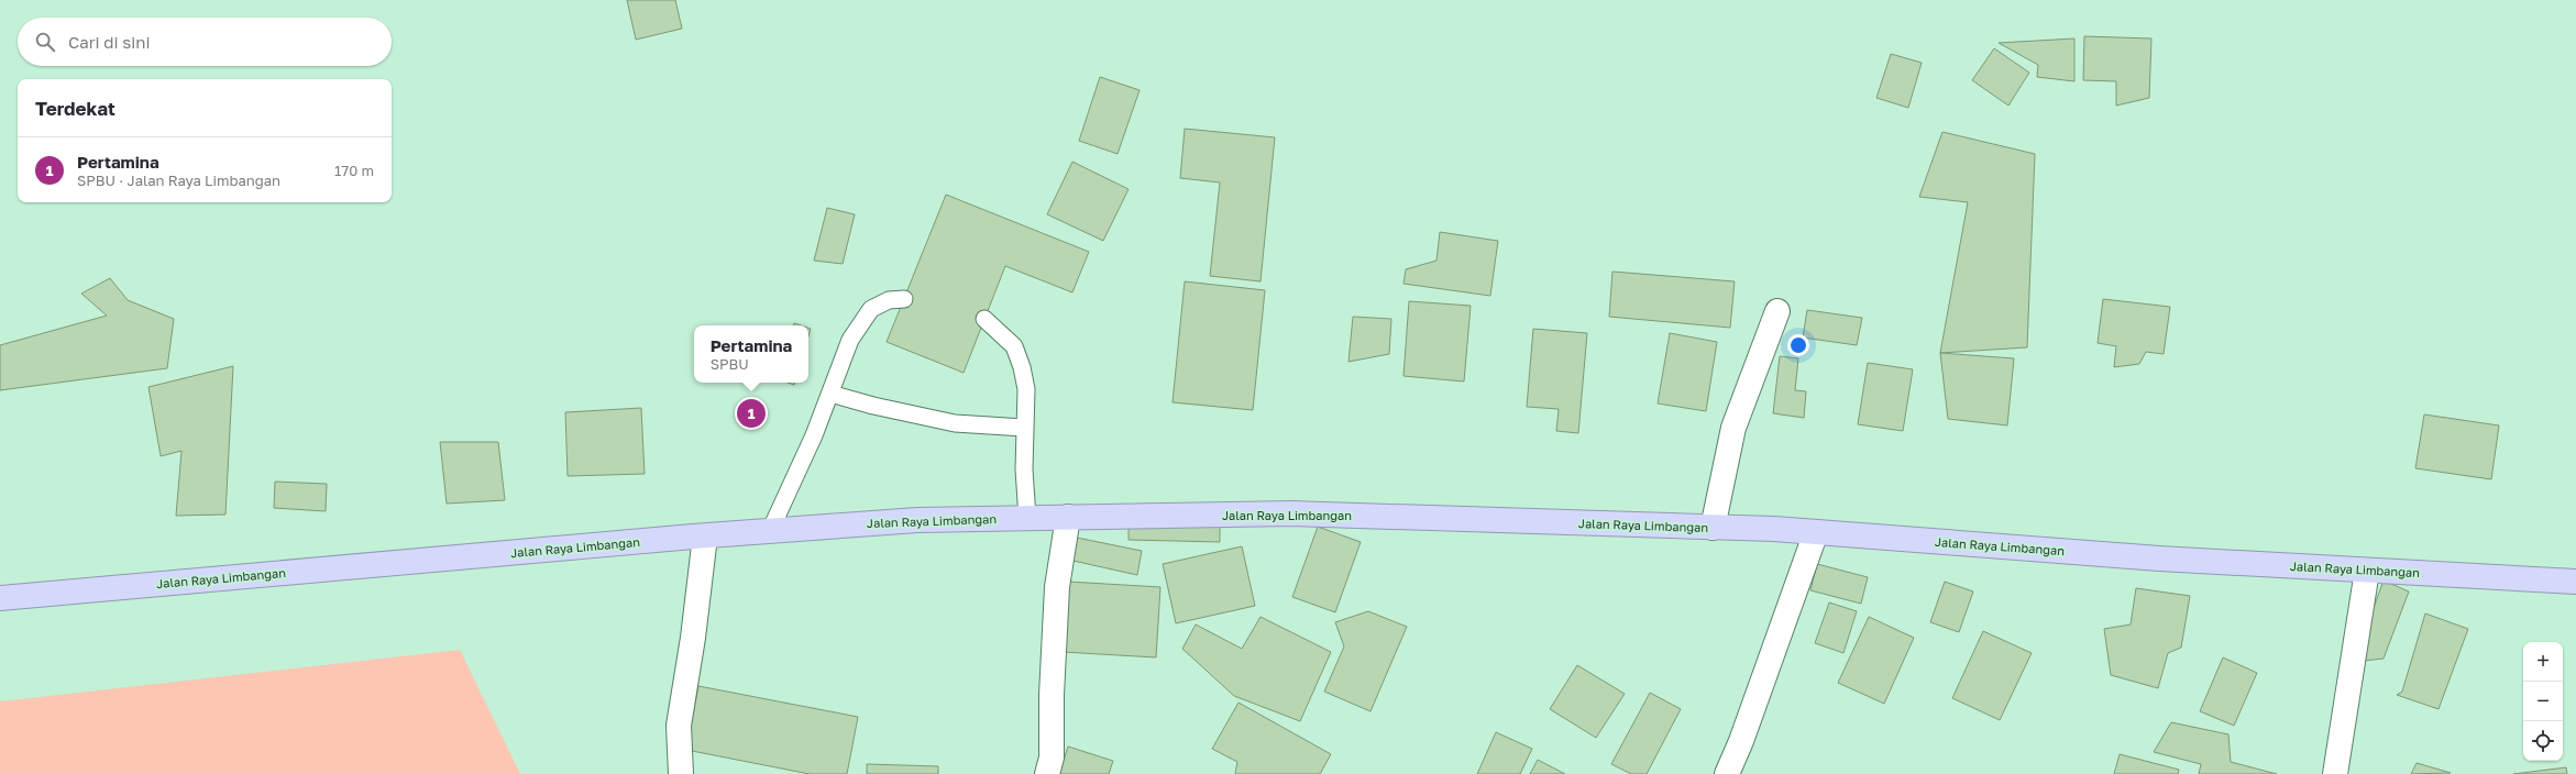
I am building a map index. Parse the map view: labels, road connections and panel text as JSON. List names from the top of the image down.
{
  "streets": {
    "highway": ["Jalan Raya Limbangan"]
  },
  "page": {
    "search": "Cari di sini",
    "heading": "Terdekat",
    "list": [
      {
        "mark": "1",
        "name": "Pertamina",
        "note": "SPBU · Jalan Raya Limbangan",
        "value": "170 m"
      }
    ],
    "popup": ["Pertamina", "SPBU"],
    "pins": "1",
    "map_buttons": ["+", "−"]
  }
}
